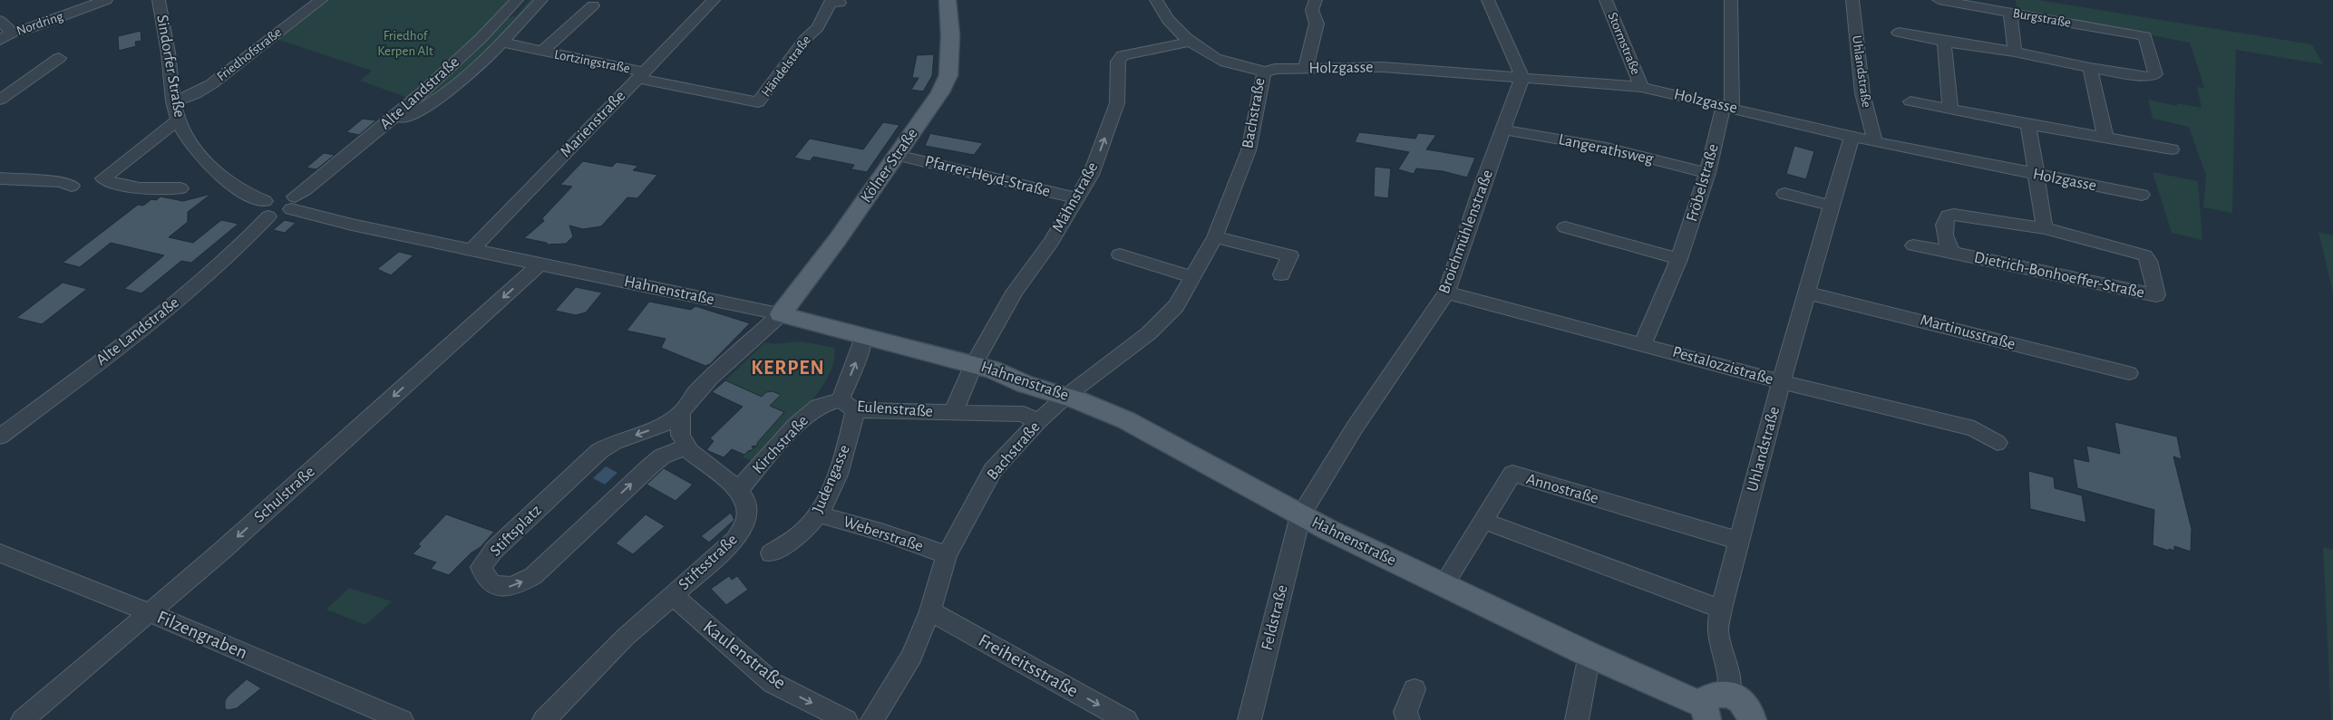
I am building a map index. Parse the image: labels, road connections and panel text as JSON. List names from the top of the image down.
{
  "streets": {
    "main road": ["Kölner Straße", "Hahnenstraße"],
    "street": [
      "Burgstraße",
      "Nordring",
      "Stormstraße",
      "Friedhofstraße",
      "Lortzingstraße",
      "Sindorfer Straße",
      "Händelstraße",
      "Holzgasse",
      "Uhlandstraße",
      "Alte Landstraße",
      "Bachstraße",
      "Marienstraße",
      "Langerathsweg",
      "Pfarrer-Heyd-Straße",
      "Fröbelstraße",
      "Mähnstraße",
      "Broichmühlenstraße",
      "Dietrich-Bonhoeffer-Straße",
      "Martinusstraße",
      "Pestalozzistraße",
      "Eulenstraße",
      "Kirchstraße",
      "Judengasse",
      "Annostraße",
      "Schulstraße",
      "Stiftsplatz",
      "Weberstraße",
      "Stiftsstraße",
      "Feldstraße",
      "Filzengraben",
      "Kaulenstraße",
      "Freiheitsstraße"
    ]
  },
  "crossings": [
    ["Stormstraße", "Holzgasse"],
    ["Friedhofstraße", "Sindorfer Straße"],
    ["Lortzingstraße", "Händelstraße"],
    ["Lortzingstraße", "Marienstraße"],
    ["Sindorfer Straße", "Alte Landstraße"],
    ["Händelstraße", "Marienstraße"],
    ["Holzgasse", "Uhlandstraße"],
    ["Holzgasse", "Bachstraße"],
    ["Holzgasse", "Fröbelstraße"],
    ["Holzgasse", "Broichmühlenstraße"],
    ["Uhlandstraße", "Hahnenstraße"],
    ["Uhlandstraße", "Martinusstraße"],
    ["Uhlandstraße", "Pestalozzistraße"],
    ["Uhlandstraße", "Annostraße"],
    ["Alte Landstraße", "Hahnenstraße"],
    ["Bachstraße", "Mähnstraße"],
    ["Bachstraße", "Hahnenstraße"],
    ["Bachstraße", "Eulenstraße"],
    ["Bachstraße", "Weberstraße"],
    ["Bachstraße", "Freiheitsstraße"],
    ["Marienstraße", "Hahnenstraße"],
    ["Langerathsweg", "Fröbelstraße"],
    ["Langerathsweg", "Broichmühlenstraße"],
    ["Kölner Straße", "Pfarrer-Heyd-Straße"],
    ["Kölner Straße", "Hahnenstraße"],
    ["Pfarrer-Heyd-Straße", "Mähnstraße"],
    ["Fröbelstraße", "Pestalozzistraße"],
    ["Mähnstraße", "Hahnenstraße"],
    ["Mähnstraße", "Eulenstraße"],
    ["Broichmühlenstraße", "Hahnenstraße"],
    ["Broichmühlenstraße", "Pestalozzistraße"],
    ["Broichmühlenstraße", "Feldstraße"],
    ["Hahnenstraße", "Eulenstraße"],
    ["Hahnenstraße", "Annostraße"],
    ["Hahnenstraße", "Schulstraße"],
    ["Hahnenstraße", "Feldstraße"],
    ["Eulenstraße", "Kirchstraße"],
    ["Eulenstraße", "Judengasse"],
    ["Kirchstraße", "Judengasse"],
    ["Kirchstraße", "Stiftsstraße"],
    ["Judengasse", "Weberstraße"],
    ["Schulstraße", "Filzengraben"],
    ["Stiftsplatz", "Stiftsstraße"],
    ["Stiftsstraße", "Kaulenstraße"]
  ],
  "one_way": [
    "Mähnstraße",
    "Schulstraße",
    "Kaulenstraße",
    "Freiheitsstraße"
  ],
  "districts": ["KERPEN"],
  "parks": ["Friedhof Kerpen Alt"]
}
